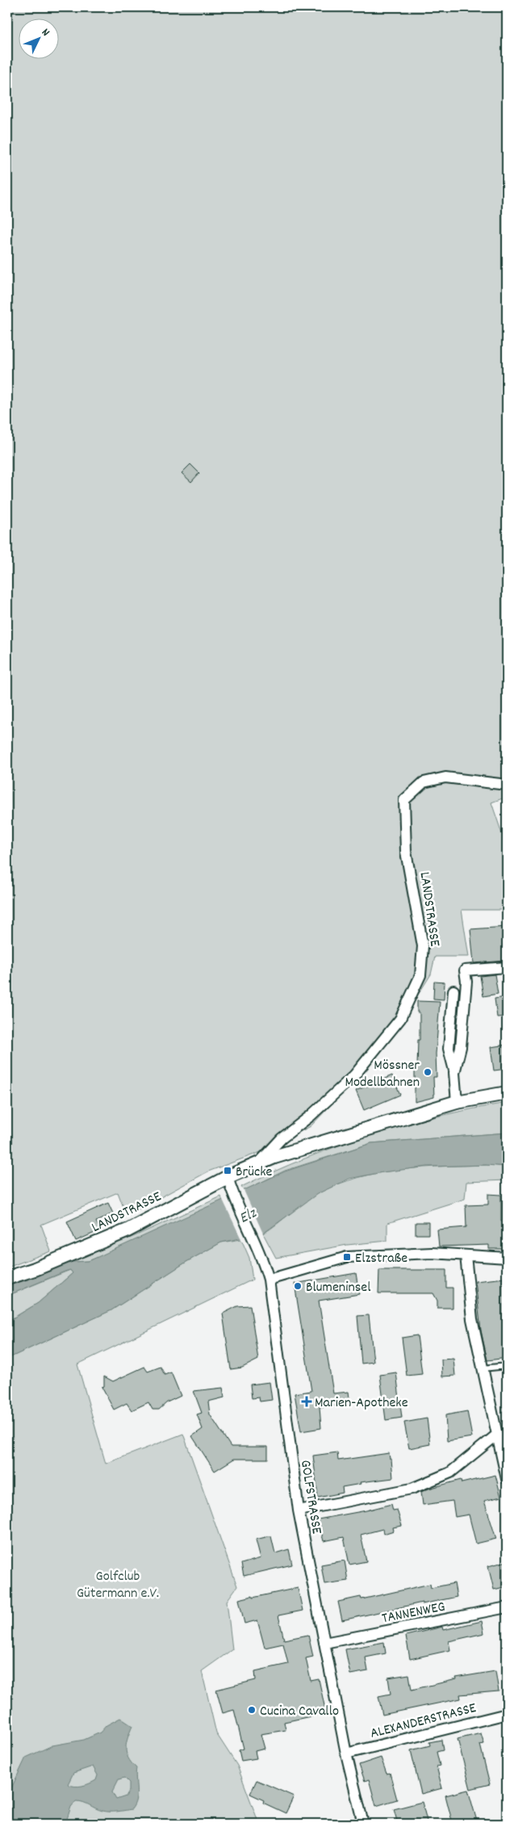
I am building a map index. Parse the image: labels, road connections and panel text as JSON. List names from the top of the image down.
{
  "streets": {
    "street": [
      "LANDSTRASSE",
      "GOLFSTRASSE",
      "TANNENWEG",
      "ALEXANDERSTRASSE"
    ]
  },
  "crossings": [
    ["LANDSTRASSE", "GOLFSTRASSE"],
    ["GOLFSTRASSE", "TANNENWEG"],
    ["GOLFSTRASSE", "ALEXANDERSTRASSE"]
  ],
  "water": ["Elz"],
  "parks": ["Golfclub Gütermann e.V."],
  "places": {
    "other": ["Mössner Modellbahnen", "Blumeninsel", "Cucina Cavallo"],
    "transit": ["Brücke", "Elzstraße"],
    "health": ["Marien-Apotheke"]
  },
  "north": "top right"
}
